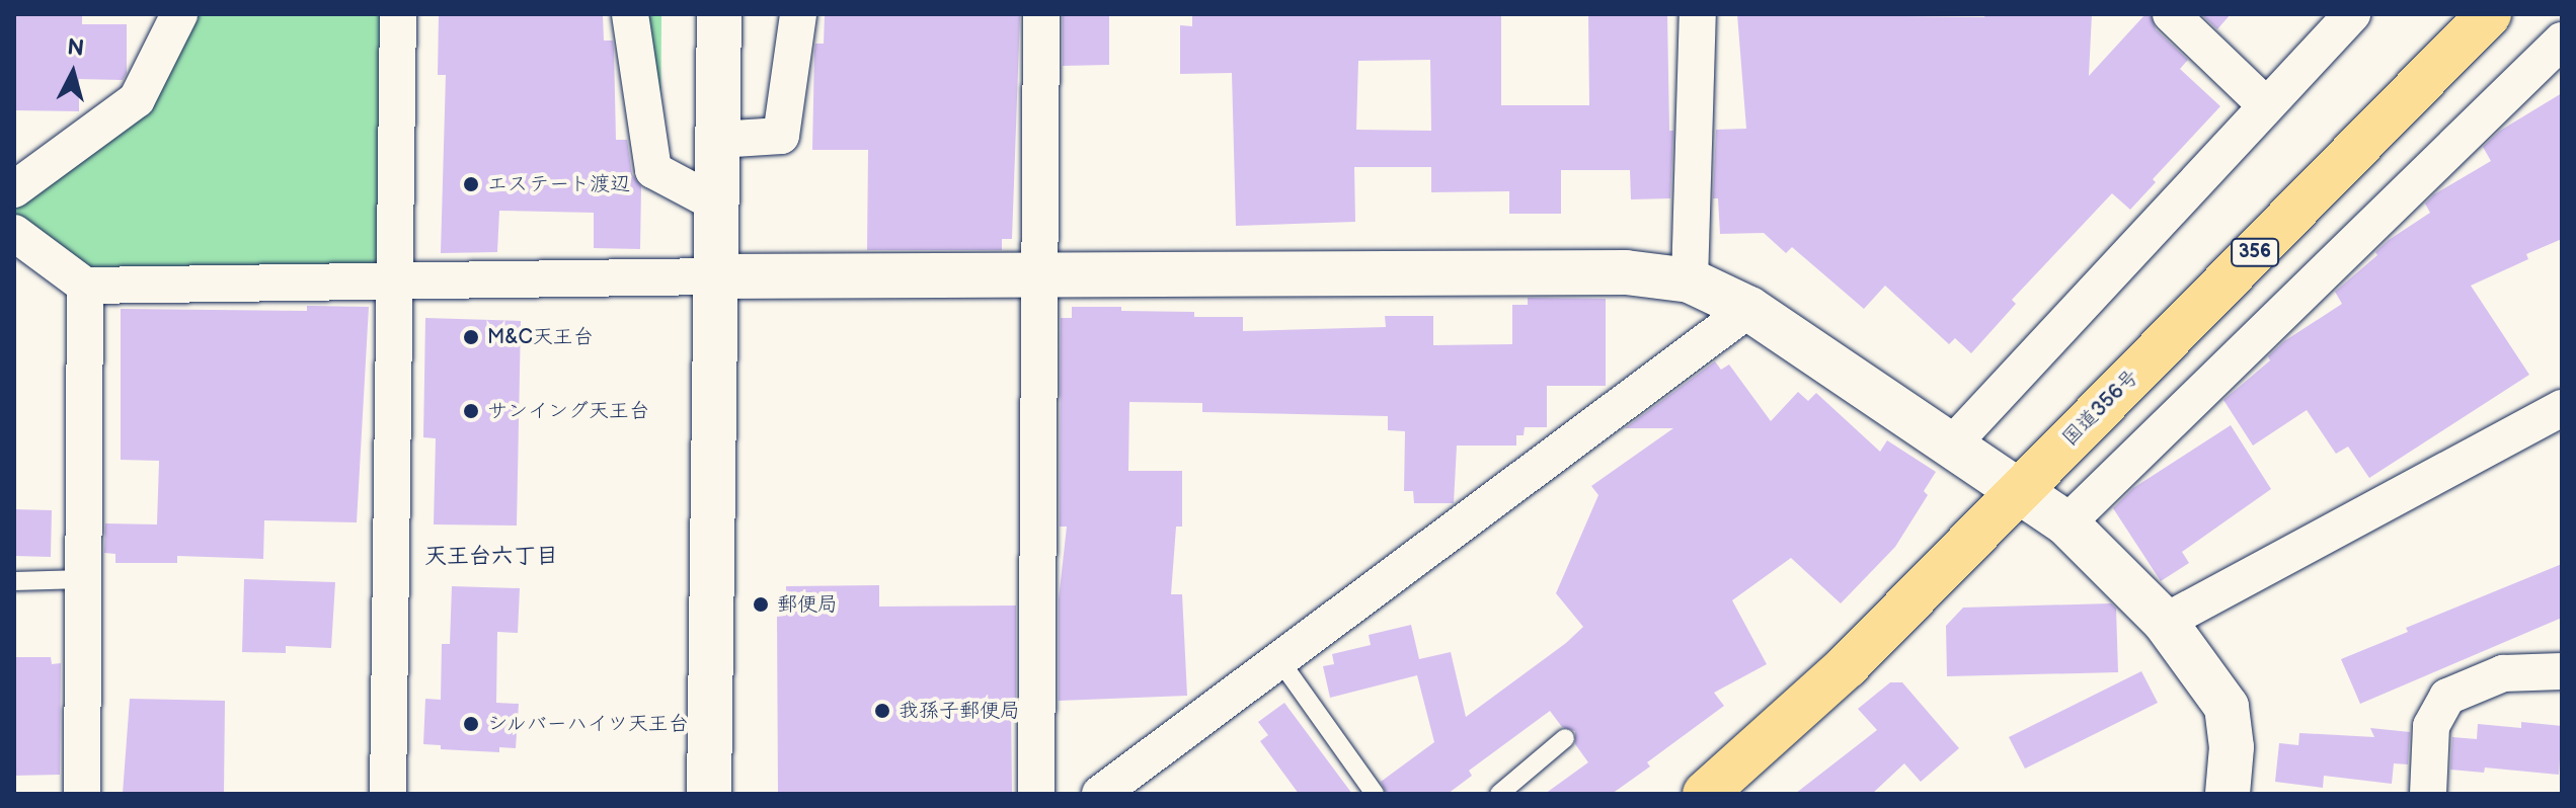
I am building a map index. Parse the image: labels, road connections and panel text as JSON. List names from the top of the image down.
{
  "streets": {
    "highway": ["356", "国道356号"]
  },
  "districts": ["天王台六丁目"],
  "places": [
    "エステート渡辺",
    "M&C天王台",
    "サンイング天王台",
    "郵便局",
    "我孫子郵便局",
    "シルバーハイツ天王台"
  ],
  "north": "top"
}
